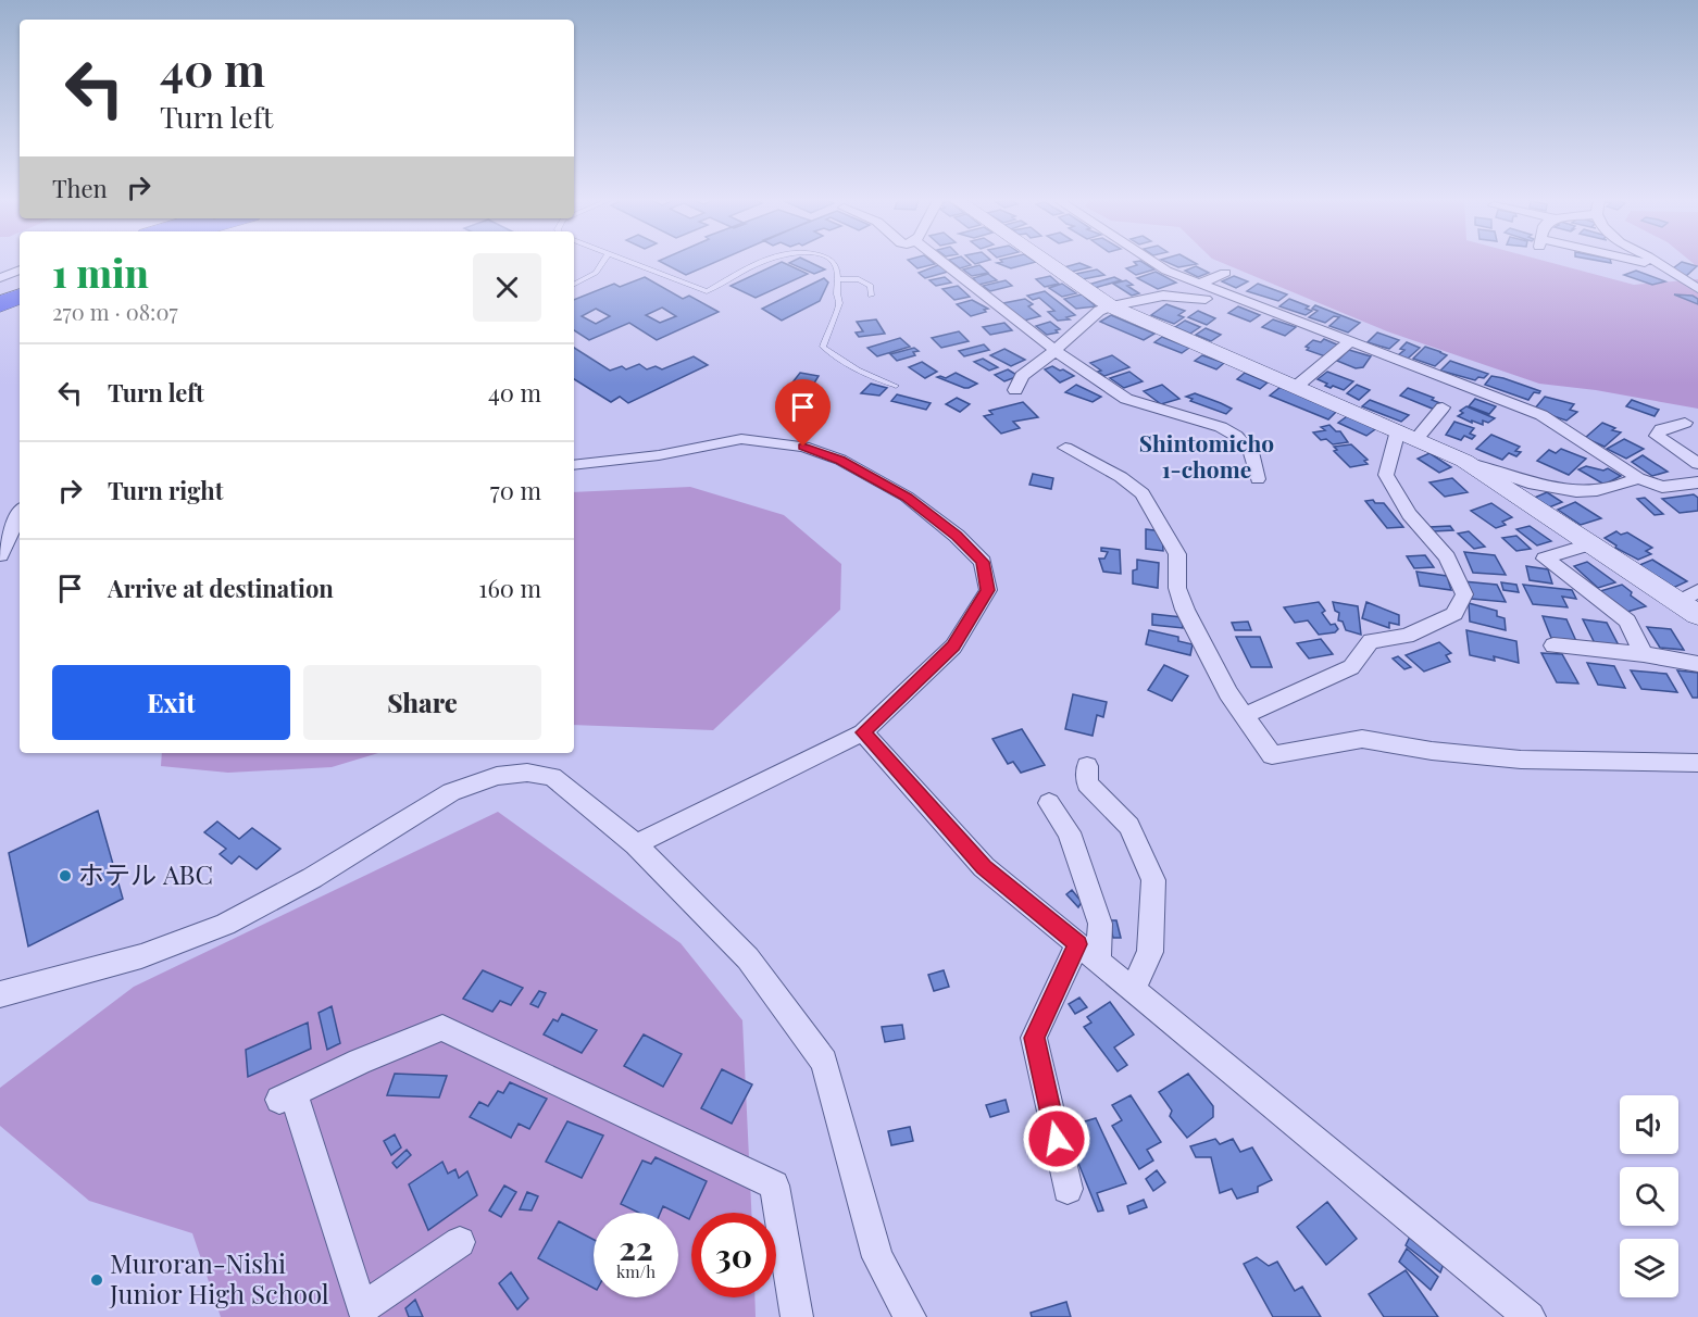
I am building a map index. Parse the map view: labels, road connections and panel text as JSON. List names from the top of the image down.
{
  "districts": ["Shintomicho 1-chome"],
  "places": ["ホテル ABC", "Muroran-Nishi Junior High School"],
  "page": {
    "turn": ["40 m", "Turn left"],
    "then": "Then",
    "heading": ["1 min", "270 m · 08:07"],
    "list": [
      {
        "name": "Turn left",
        "value": "40 m"
      },
      {
        "name": "Turn right",
        "value": "70 m"
      },
      {
        "name": "Arrive at destination",
        "value": "160 m"
      }
    ],
    "buttons": ["Exit", "Share"],
    "speed": "22 km/h",
    "limit": "30"
  }
}
